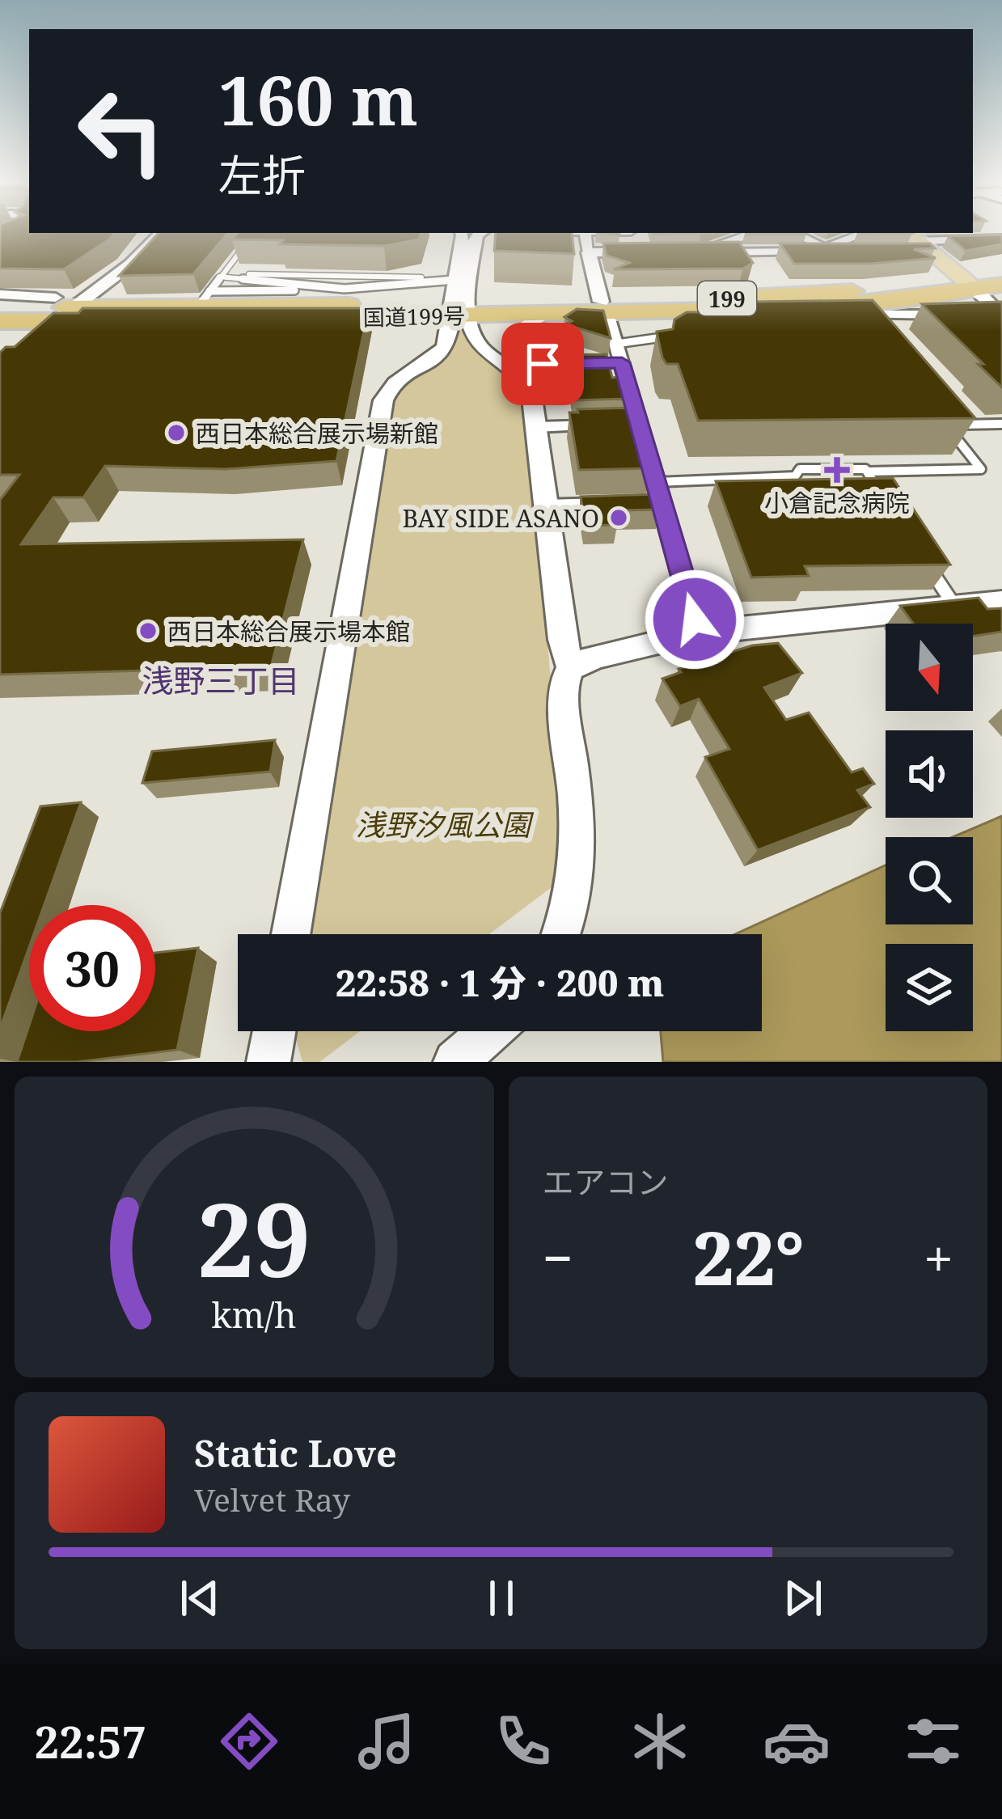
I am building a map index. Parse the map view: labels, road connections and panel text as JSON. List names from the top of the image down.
{
  "streets": {
    "highway": ["199", "国道199号"]
  },
  "districts": ["浅野三丁目"],
  "parks": ["浅野汐風公園"],
  "places": {
    "other": ["西日本総合展示場新館", "BAY SIDE ASANO", "西日本総合展示場本館"],
    "health": ["小倉記念病院"]
  },
  "north": "bottom",
  "page": {
    "turn": ["160 m", "左折"],
    "limit": "30",
    "trip": "22:58 · 1 分 · 200 m",
    "tile": "エアコン",
    "heat": ["−", "22°", "+"],
    "song": ["Static Love", "Velvet Ray"],
    "tabs": "22:57",
    "gauge": ["29", "km/h"]
  }
}
